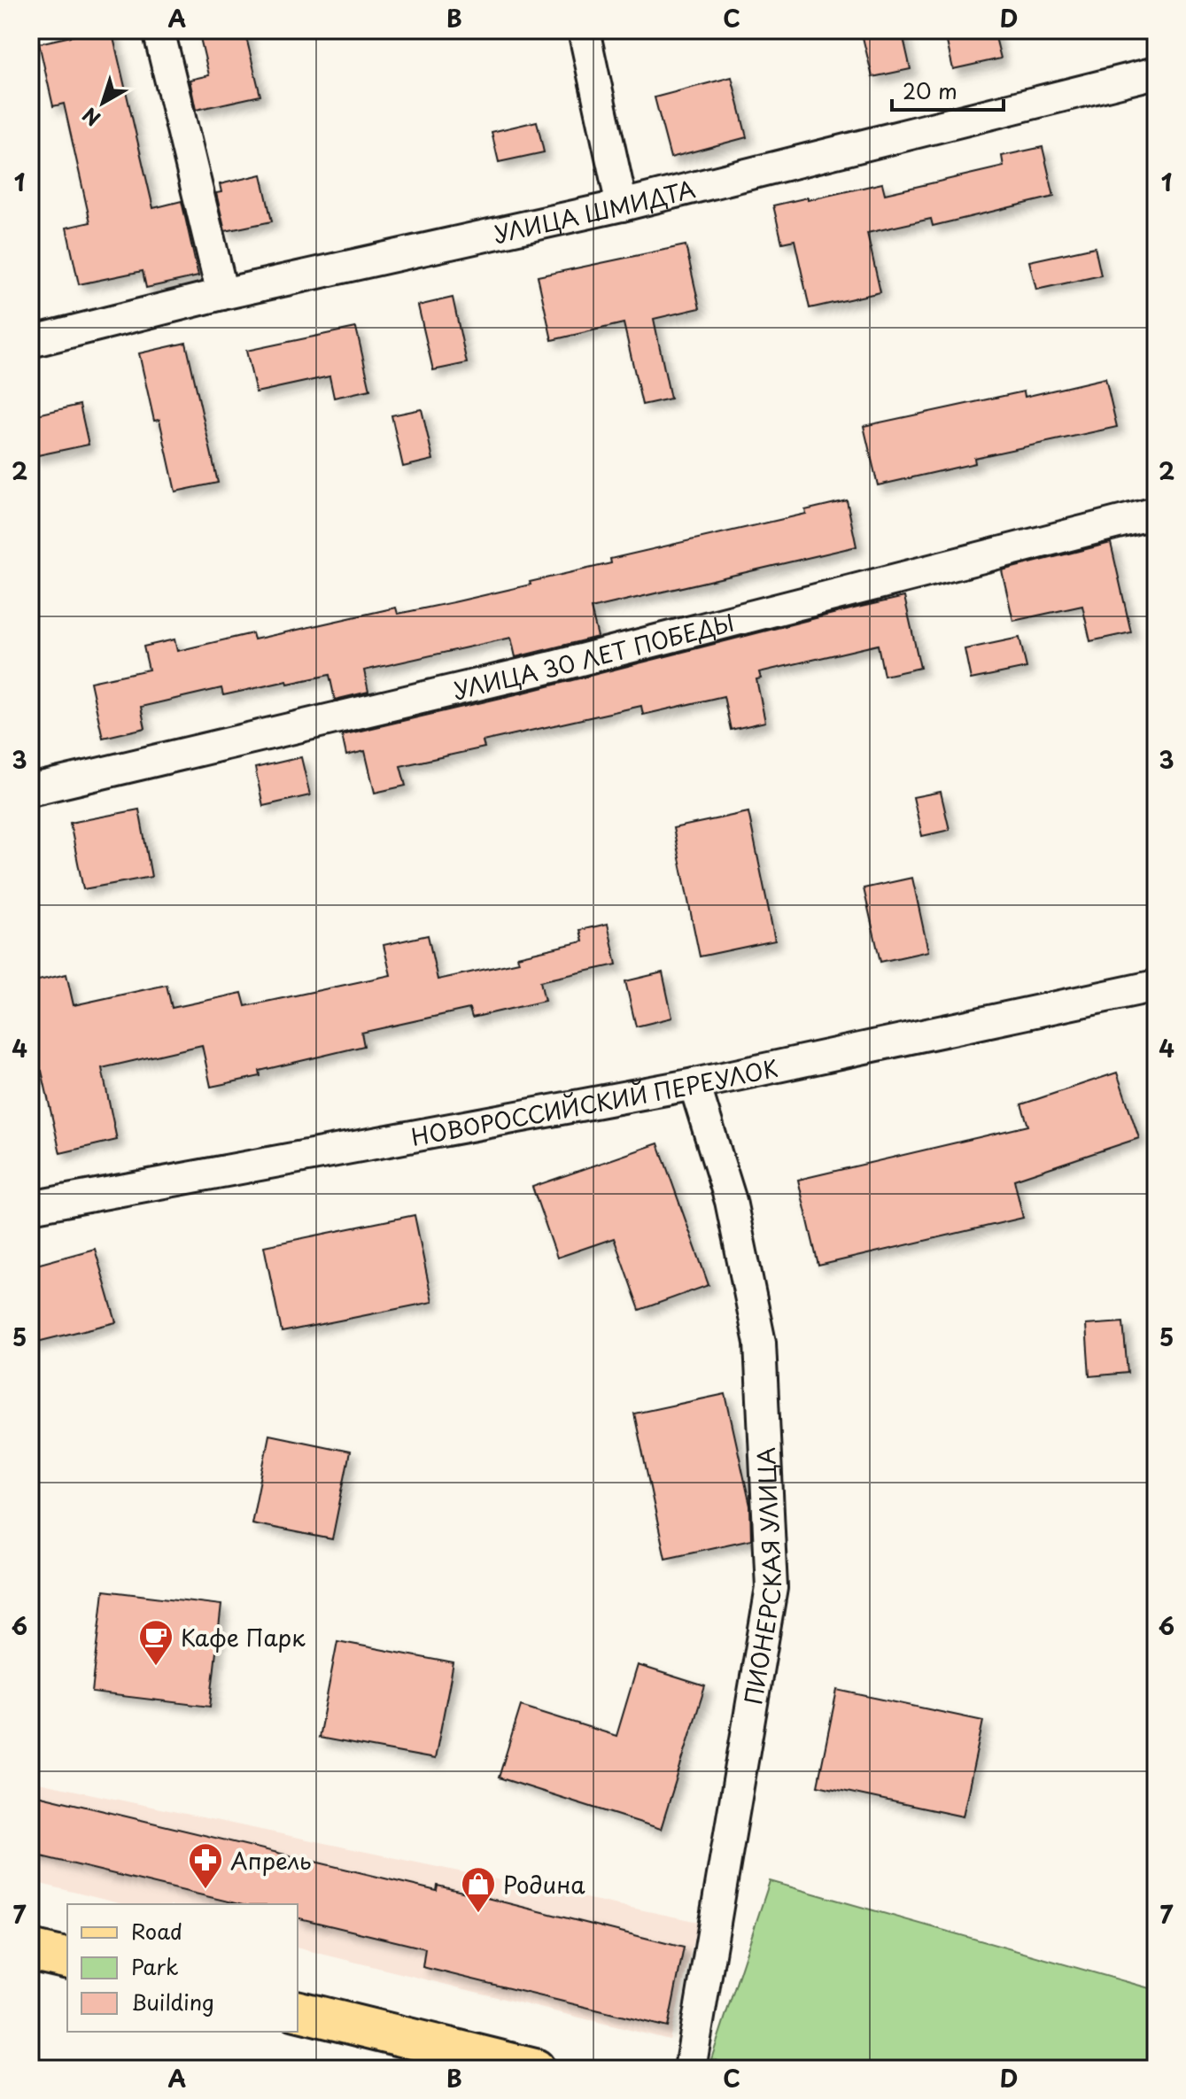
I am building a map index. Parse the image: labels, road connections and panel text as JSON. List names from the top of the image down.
{
  "streets": {
    "street": [
      "УЛИЦА ШМИДТА",
      "УЛИЦА 30 ЛЕТ ПОБЕДЫ",
      "НОВОРОССИЙСКИЙ ПЕРЕУЛОК",
      "ПИОНЕРСКАЯ УЛИЦА"
    ]
  },
  "crossings": [
    ["НОВОРОССИЙСКИЙ ПЕРЕУЛОК", "ПИОНЕРСКАЯ УЛИЦА"]
  ],
  "places": {
    "cafe": ["Кафе Парк"],
    "pharmacy": ["Апрель"],
    "shop": ["Родина"]
  },
  "legend": ["Road", "Park", "Building"],
  "scale_bar": "20 m",
  "north": "bottom left",
  "grid": {
    "columns": [
      "A",
      "B",
      "C",
      "D"
    ],
    "rows": [
      "1",
      "2",
      "3",
      "4",
      "5",
      "6",
      "7"
    ]
  }
}
